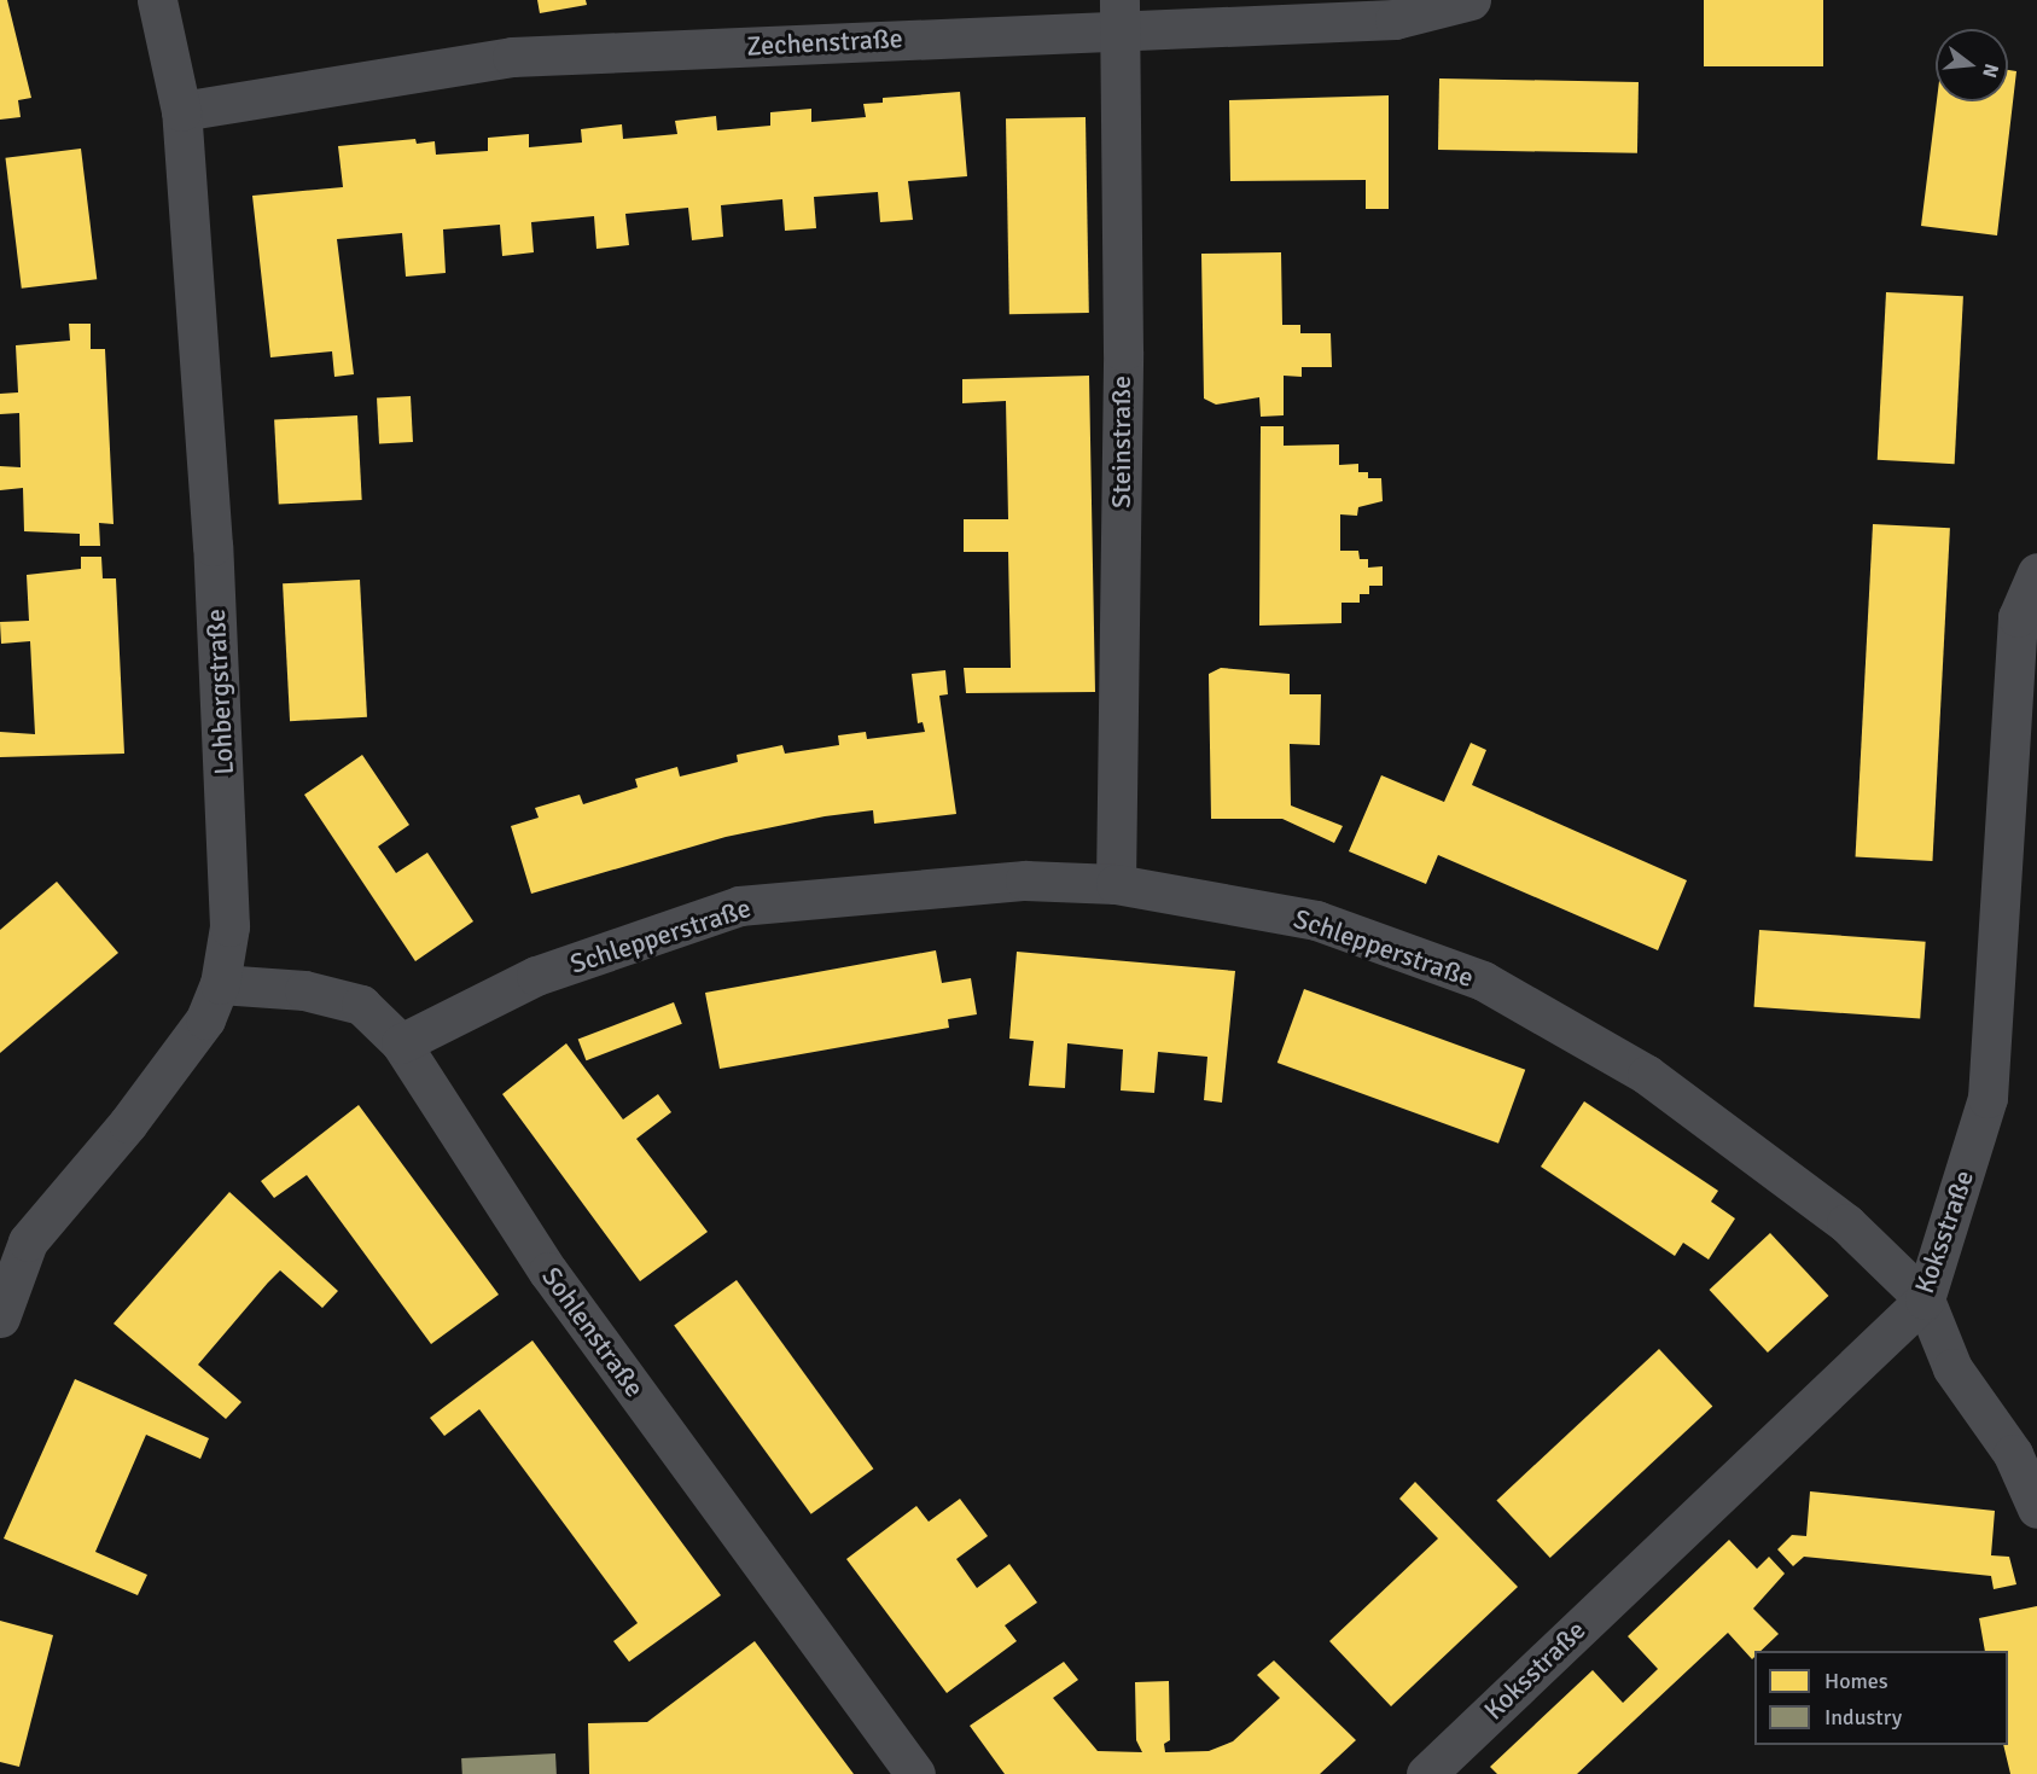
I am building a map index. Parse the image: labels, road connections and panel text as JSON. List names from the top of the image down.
{
  "streets": {
    "street": [
      "Zechenstraße",
      "Steinstraße",
      "Lohbergstraße",
      "Schlepperstraße",
      "Koksstraße",
      "Sohlenstraße"
    ]
  },
  "crossings": [
    ["Zechenstraße", "Steinstraße"],
    ["Zechenstraße", "Lohbergstraße"],
    ["Steinstraße", "Schlepperstraße"],
    ["Lohbergstraße", "Sohlenstraße"],
    ["Schlepperstraße", "Koksstraße"],
    ["Schlepperstraße", "Sohlenstraße"]
  ],
  "legend": ["Homes", "Industry"],
  "north": "right"
}
